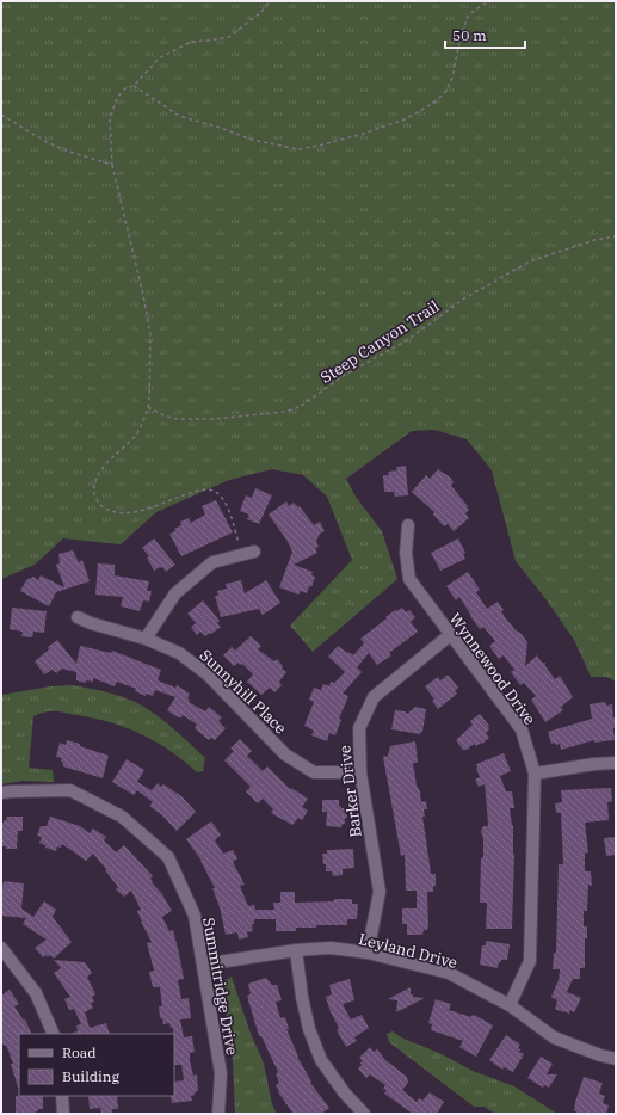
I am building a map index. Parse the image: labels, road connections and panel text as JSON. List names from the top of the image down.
{
  "streets": {
    "street": [
      "Wynnewood Drive",
      "Sunnyhill Place",
      "Barker Drive",
      "Leyland Drive",
      "Summitridge Drive"
    ],
    "path": ["Steep Canyon Trail"]
  },
  "crossings": [
    ["Wynnewood Drive", "Barker Drive"],
    ["Wynnewood Drive", "Leyland Drive"],
    ["Sunnyhill Place", "Barker Drive"],
    ["Barker Drive", "Leyland Drive"],
    ["Leyland Drive", "Summitridge Drive"]
  ],
  "legend": ["Road", "Building"],
  "scale_bar": "50 m"
}
